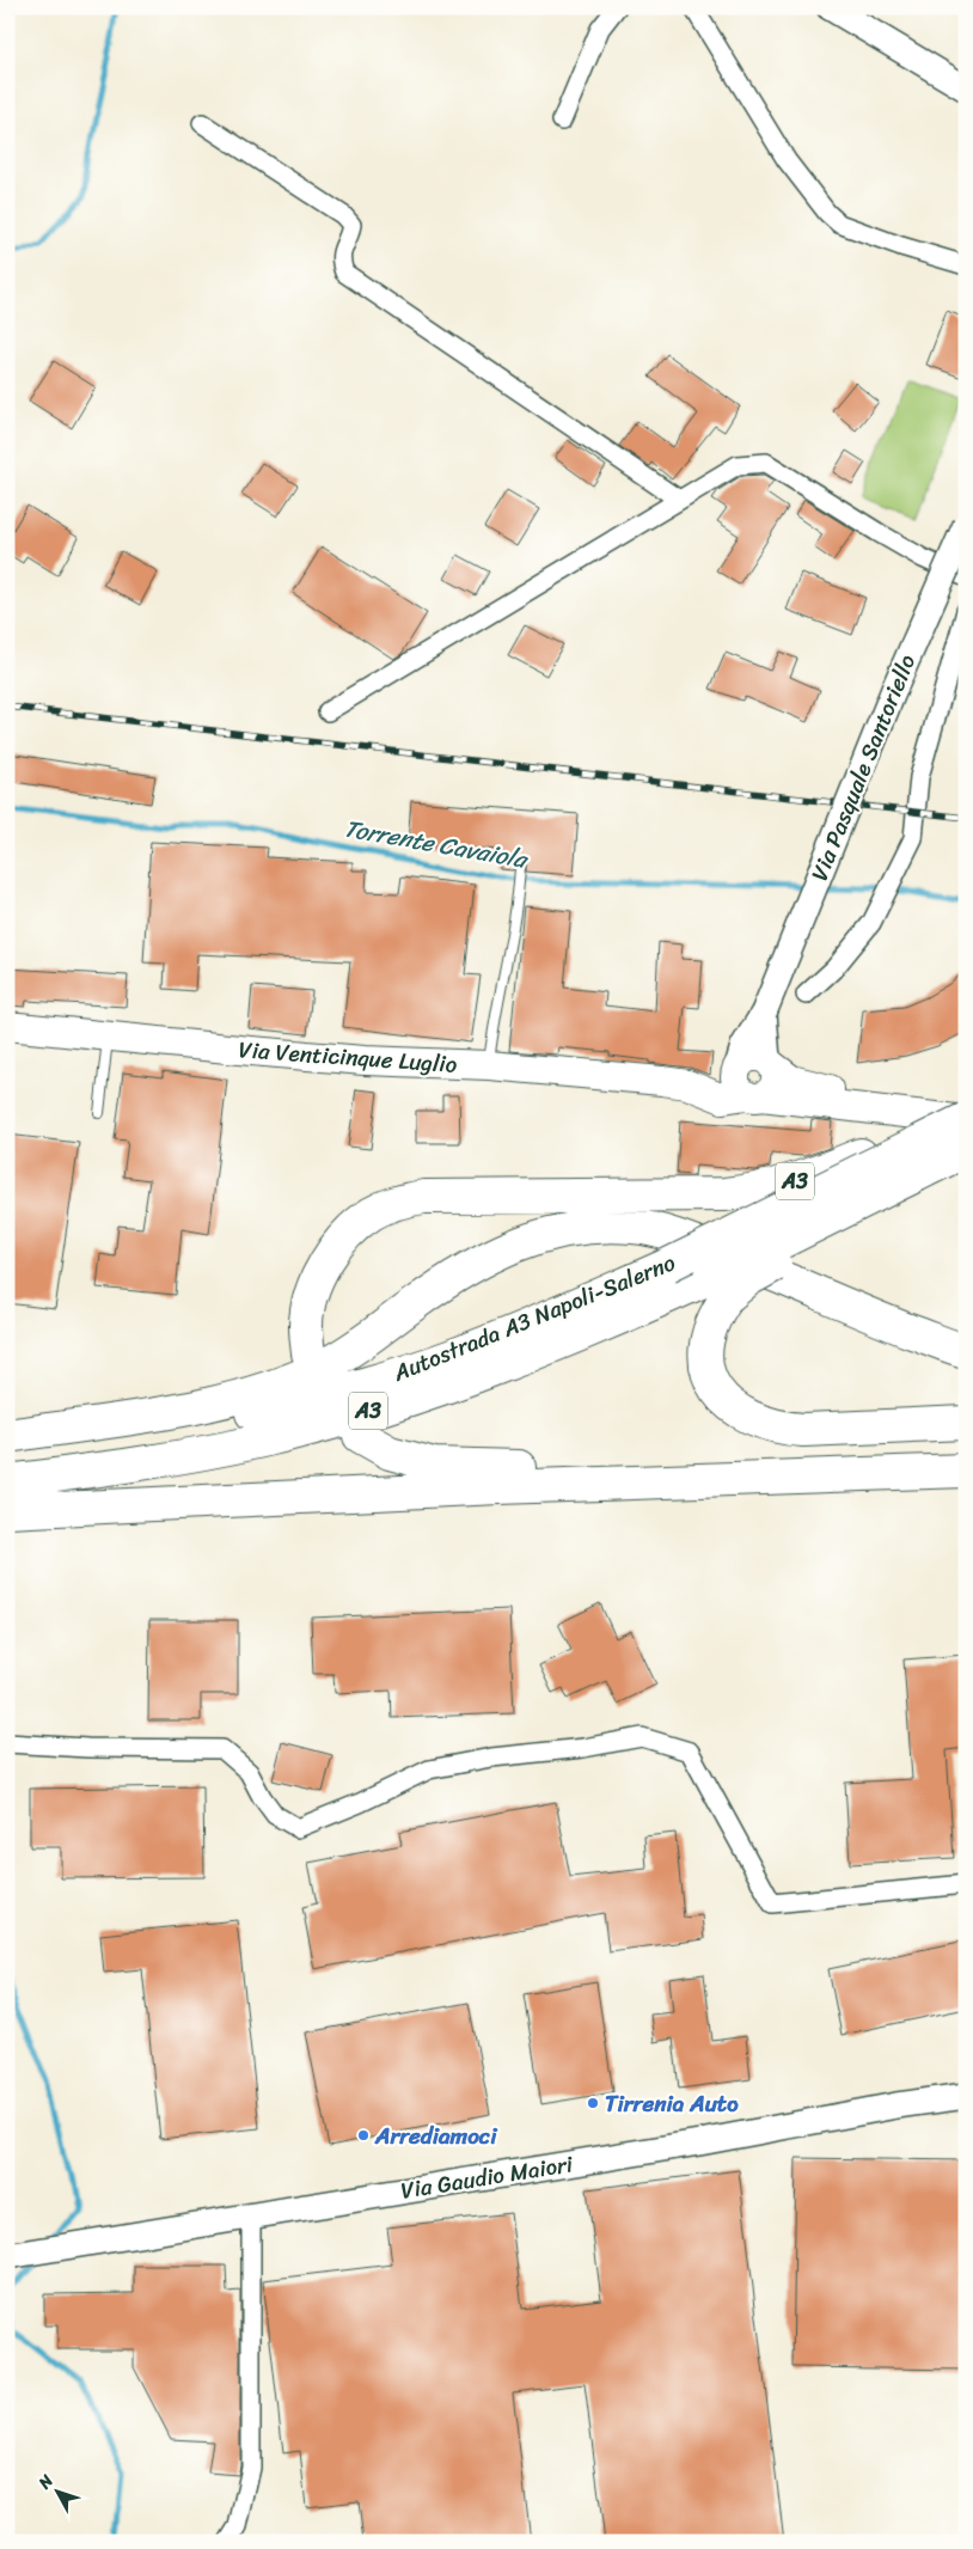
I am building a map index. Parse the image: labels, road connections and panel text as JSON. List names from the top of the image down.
{
  "streets": {
    "highway": ["A3", "Autostrada A3 Napoli-Salerno"],
    "main road": ["Via Venticinque Luglio"],
    "street": ["Via Pasquale Santoriello", "Via Gaudio Maiori"]
  },
  "crossings": [
    ["Via Pasquale Santoriello", "Via Venticinque Luglio"],
    ["Via Venticinque Luglio", "A3"],
    ["Via Venticinque Luglio", "Autostrada A3 Napoli-Salerno"],
    ["A3", "Autostrada A3 Napoli-Salerno"]
  ],
  "water": ["Torrente Cavaiola"],
  "places": ["Tirrenia Auto", "Arrediamoci"],
  "north": "top left"
}
